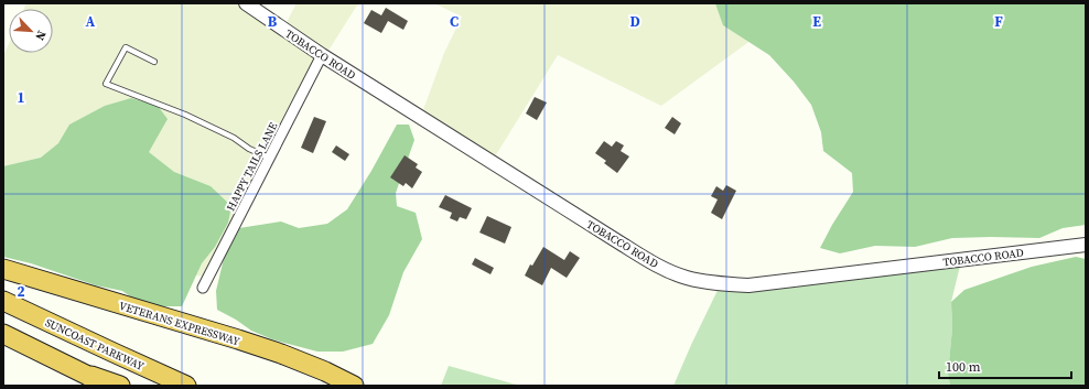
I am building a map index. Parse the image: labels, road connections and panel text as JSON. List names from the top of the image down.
{
  "streets": {
    "highway": ["VETERANS EXPRESSWAY", "SUNCOAST PARKWAY"],
    "street": ["TOBACCO ROAD", "HAPPY TAILS LANE"]
  },
  "crossings": [
    ["TOBACCO ROAD", "HAPPY TAILS LANE"]
  ],
  "scale_bar": "100 m",
  "north": "bottom right",
  "grid": {
    "columns": [
      "A",
      "B",
      "C",
      "D",
      "E",
      "F"
    ],
    "rows": ["1", "2"]
  }
}
